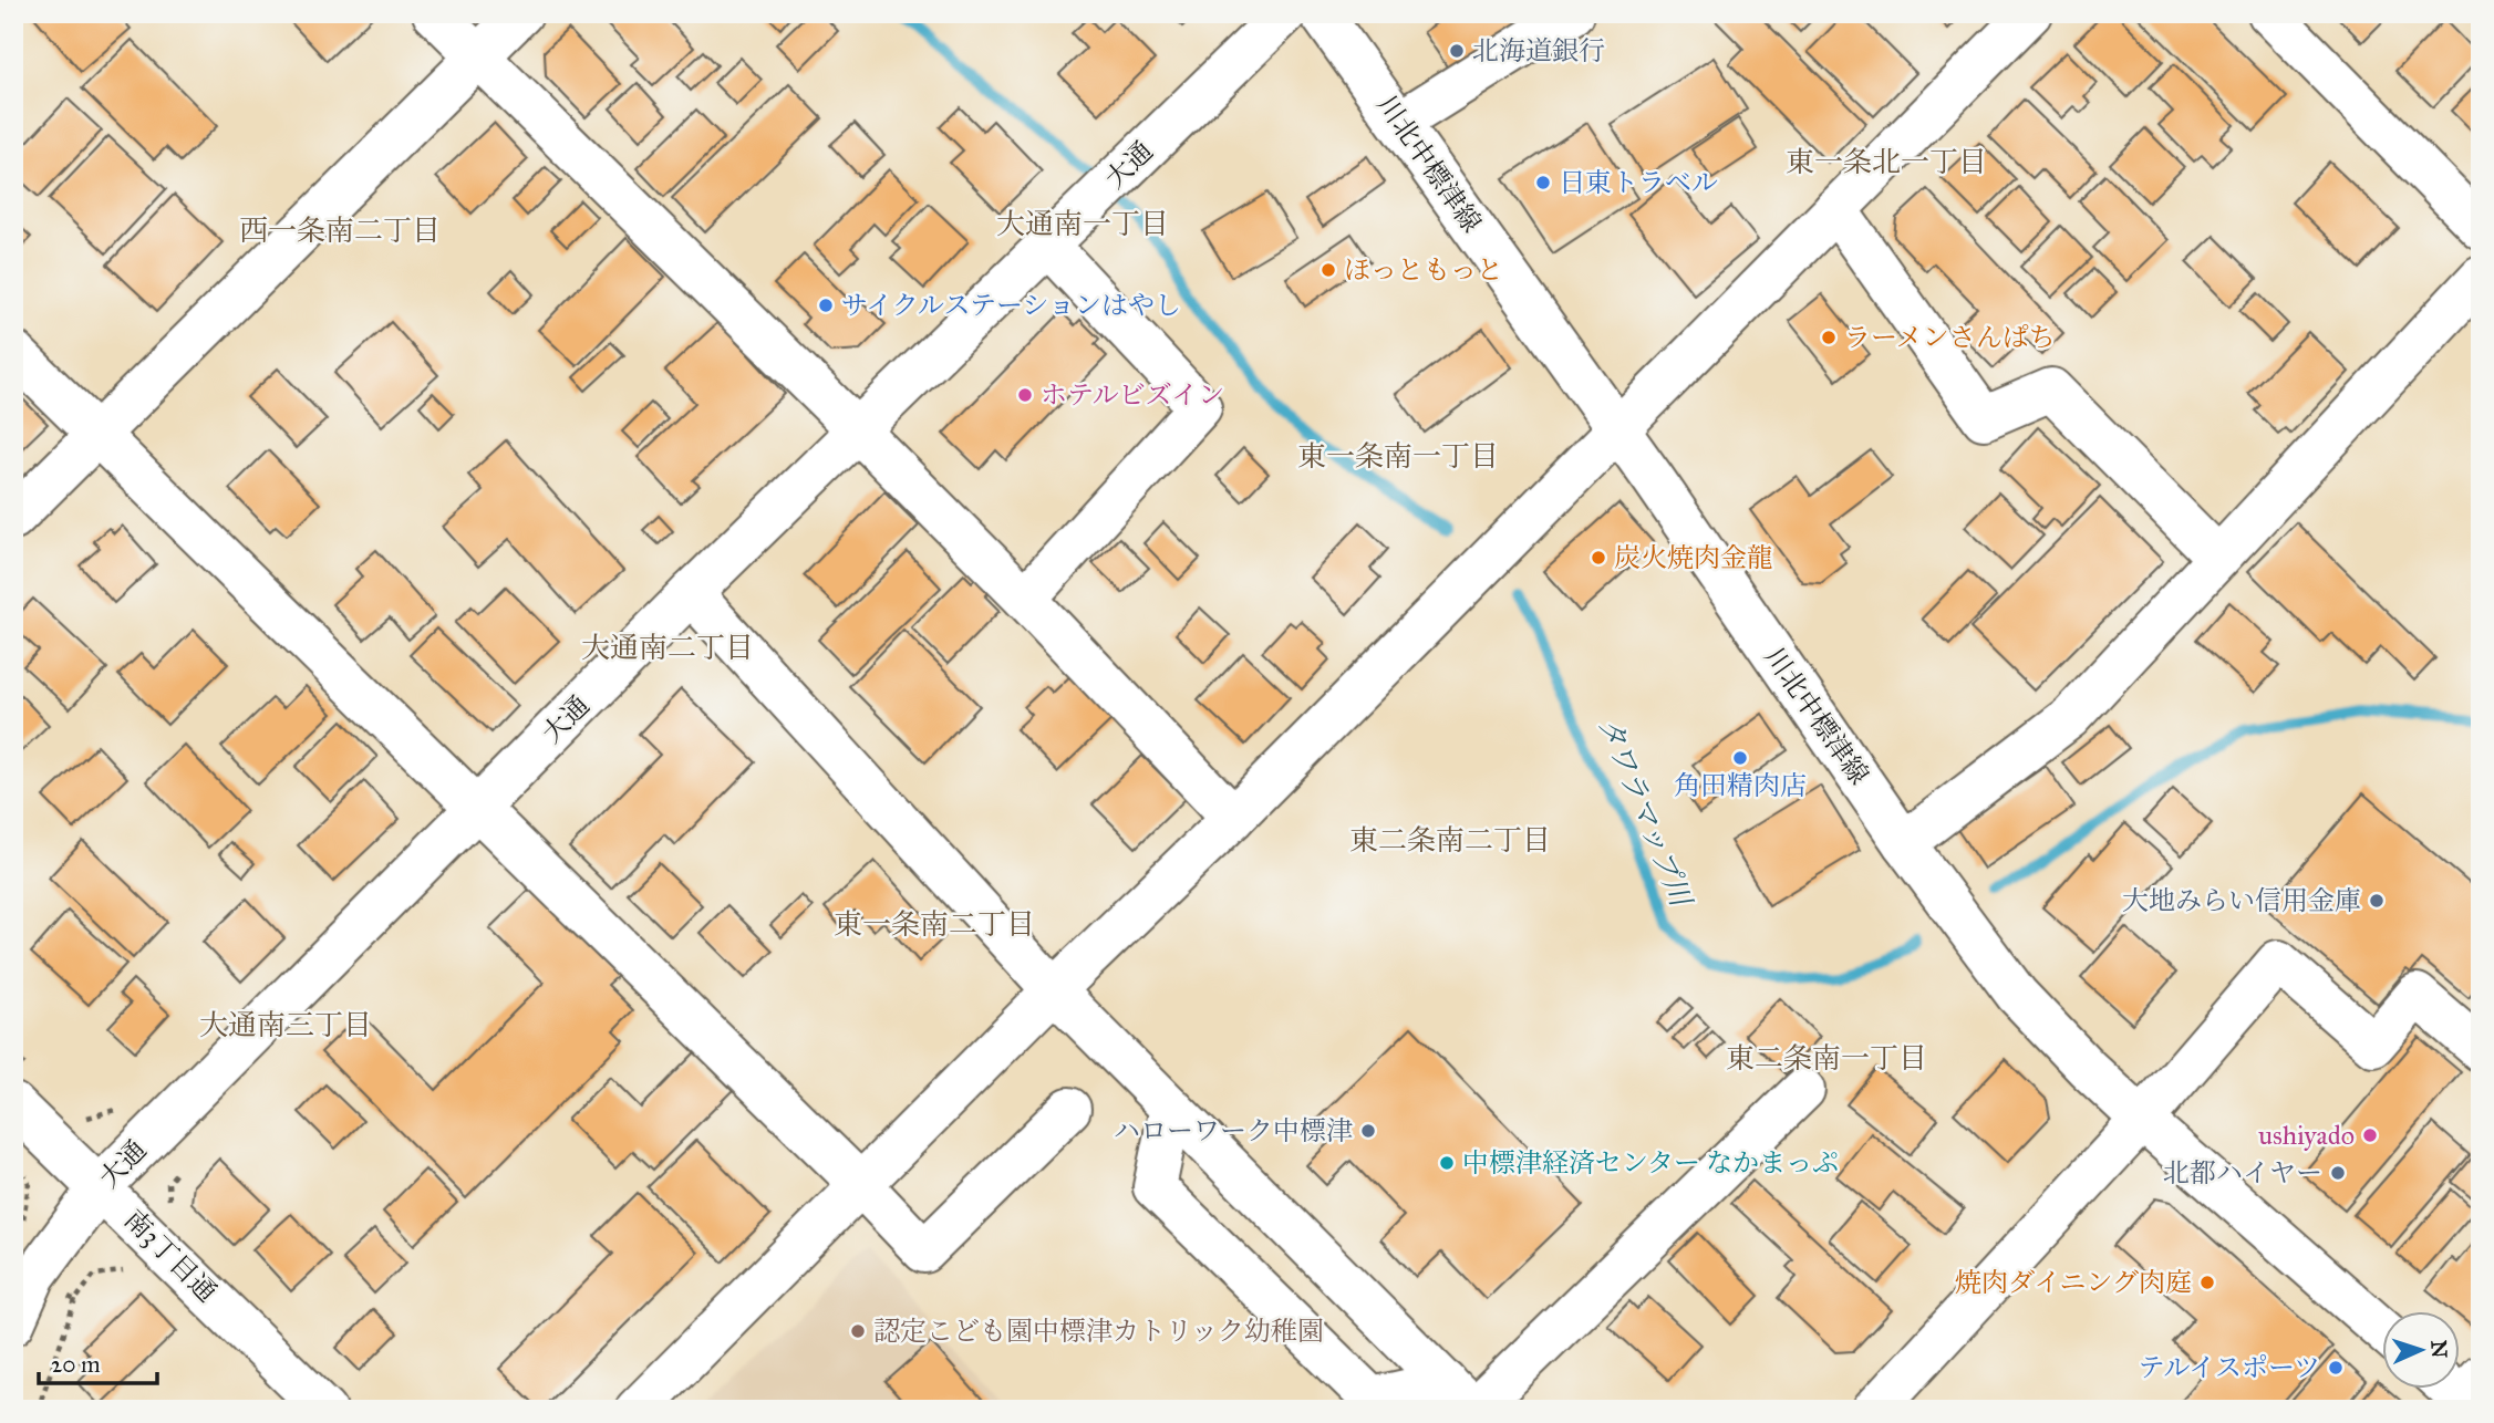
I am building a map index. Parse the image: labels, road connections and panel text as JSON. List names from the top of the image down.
{
  "streets": {
    "street": ["川北中標津線", "大通", "南3丁目通"]
  },
  "crossings": [
    ["大通", "南3丁目通"]
  ],
  "districts": [
    "東一条北一丁目",
    "大通南一丁目",
    "西一条南二丁目",
    "東一条南一丁目",
    "大通南二丁目",
    "東二条南二丁目",
    "東一条南二丁目",
    "大通南三丁目",
    "東二条南一丁目"
  ],
  "water": ["タワラマップ川"],
  "places": [
    "北海道銀行",
    "日東トラベル",
    "ほっともっと",
    "サイクルステーションはやし",
    "ラーメンさんぱち",
    "ホテルビズイン",
    "炭火焼肉金龍",
    "角田精肉店",
    "大地みらい信用金庫",
    "ハローワーク中標津",
    "ushiyado",
    "中標津経済センター なかまっぷ",
    "北都ハイヤー",
    "焼肉ダイニング肉庭",
    "認定こども園中標津カトリック幼稚園",
    "テルイスポーツ"
  ],
  "scale_bar": "20 m",
  "north": "right"
}
